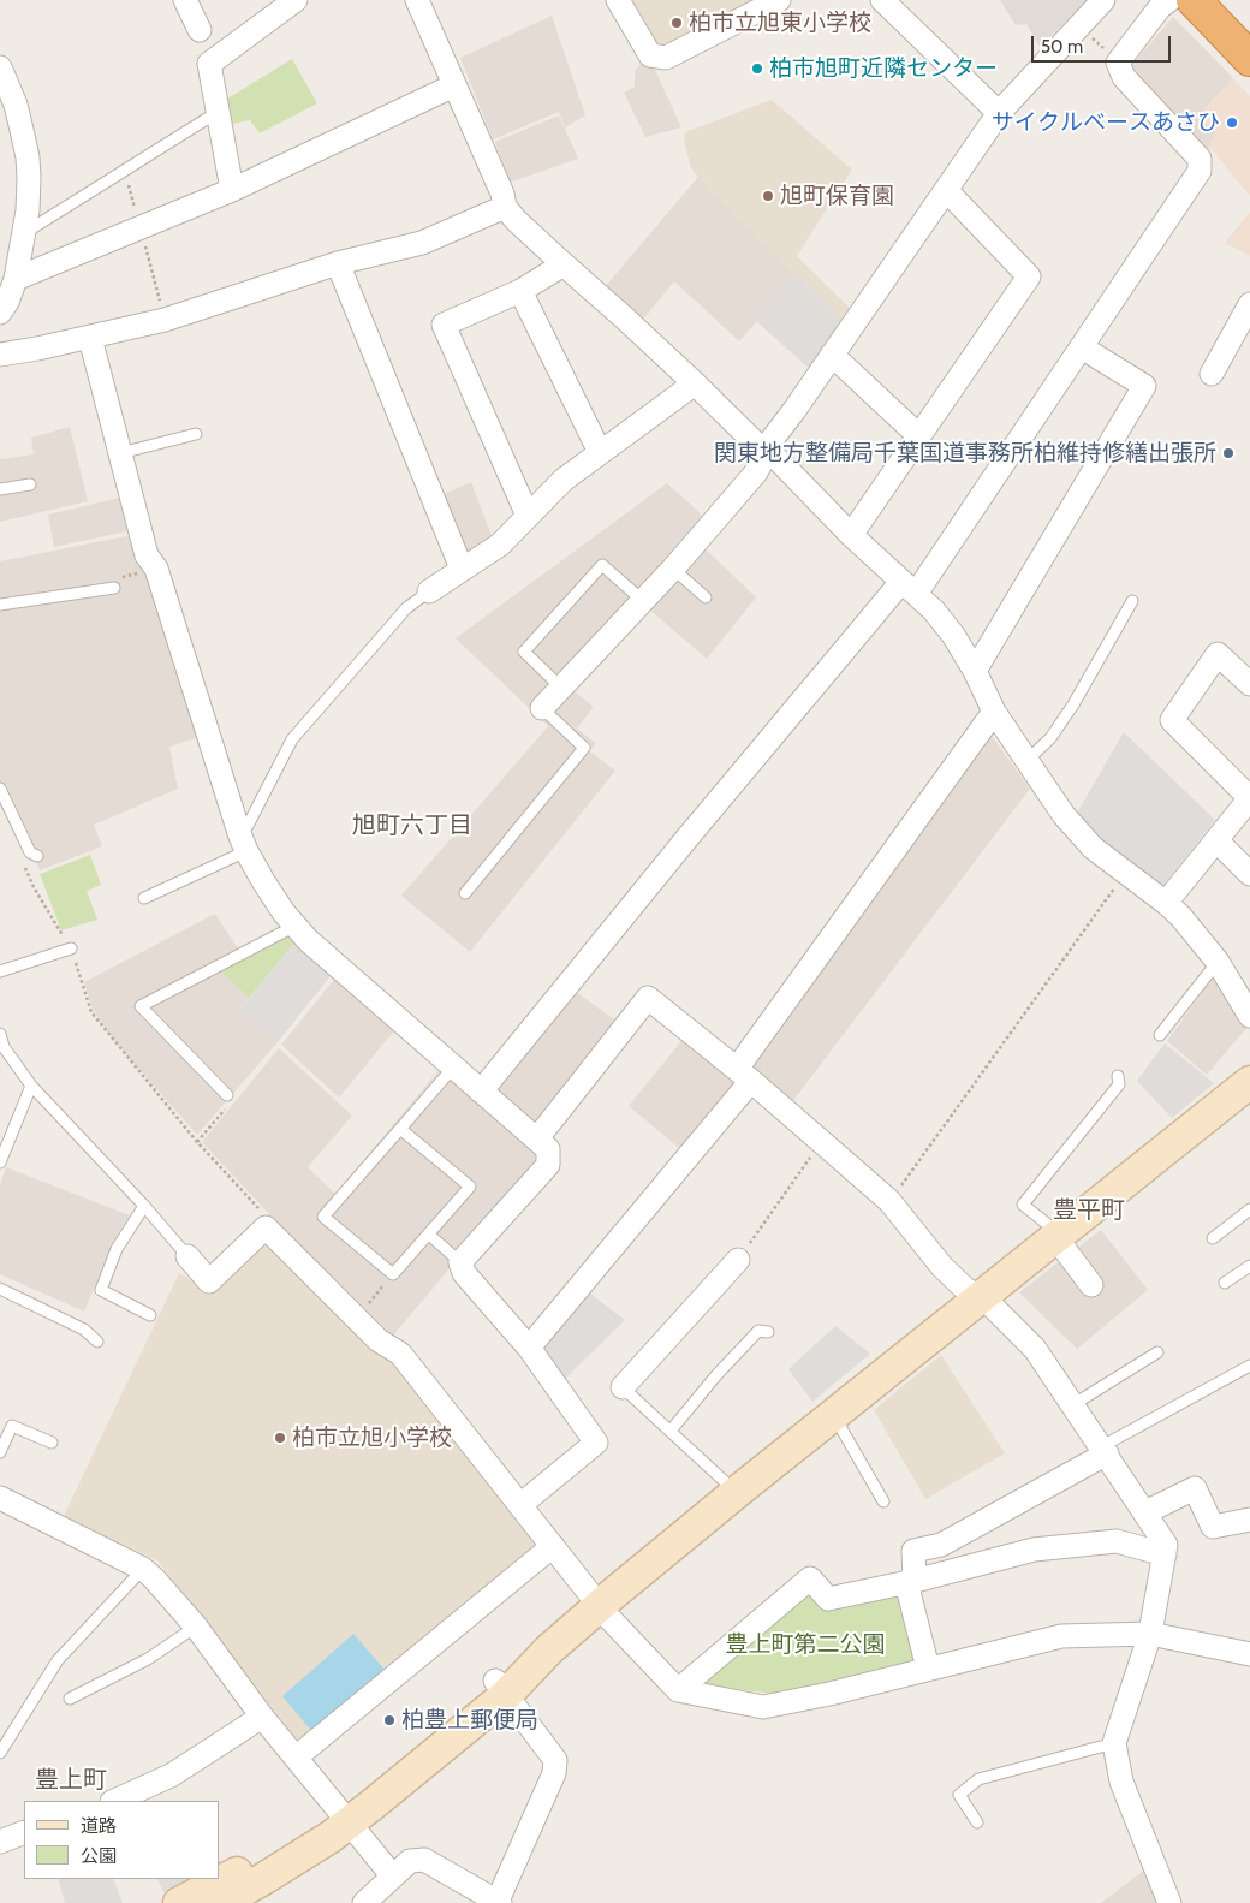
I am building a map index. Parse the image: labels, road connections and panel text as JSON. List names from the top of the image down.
{
  "districts": ["旭町六丁目", "豊平町", "豊上町"],
  "parks": ["豊上町第二公園"],
  "places": [
    "柏市立旭東小学校",
    "柏市旭町近隣センター",
    "サイクルベースあさひ",
    "旭町保育園",
    "関東地方整備局千葉国道事務所柏維持修繕出張所",
    "柏市立旭小学校",
    "柏豊上郵便局"
  ],
  "legend": ["道路", "公園"],
  "scale_bar": "50 m"
}
